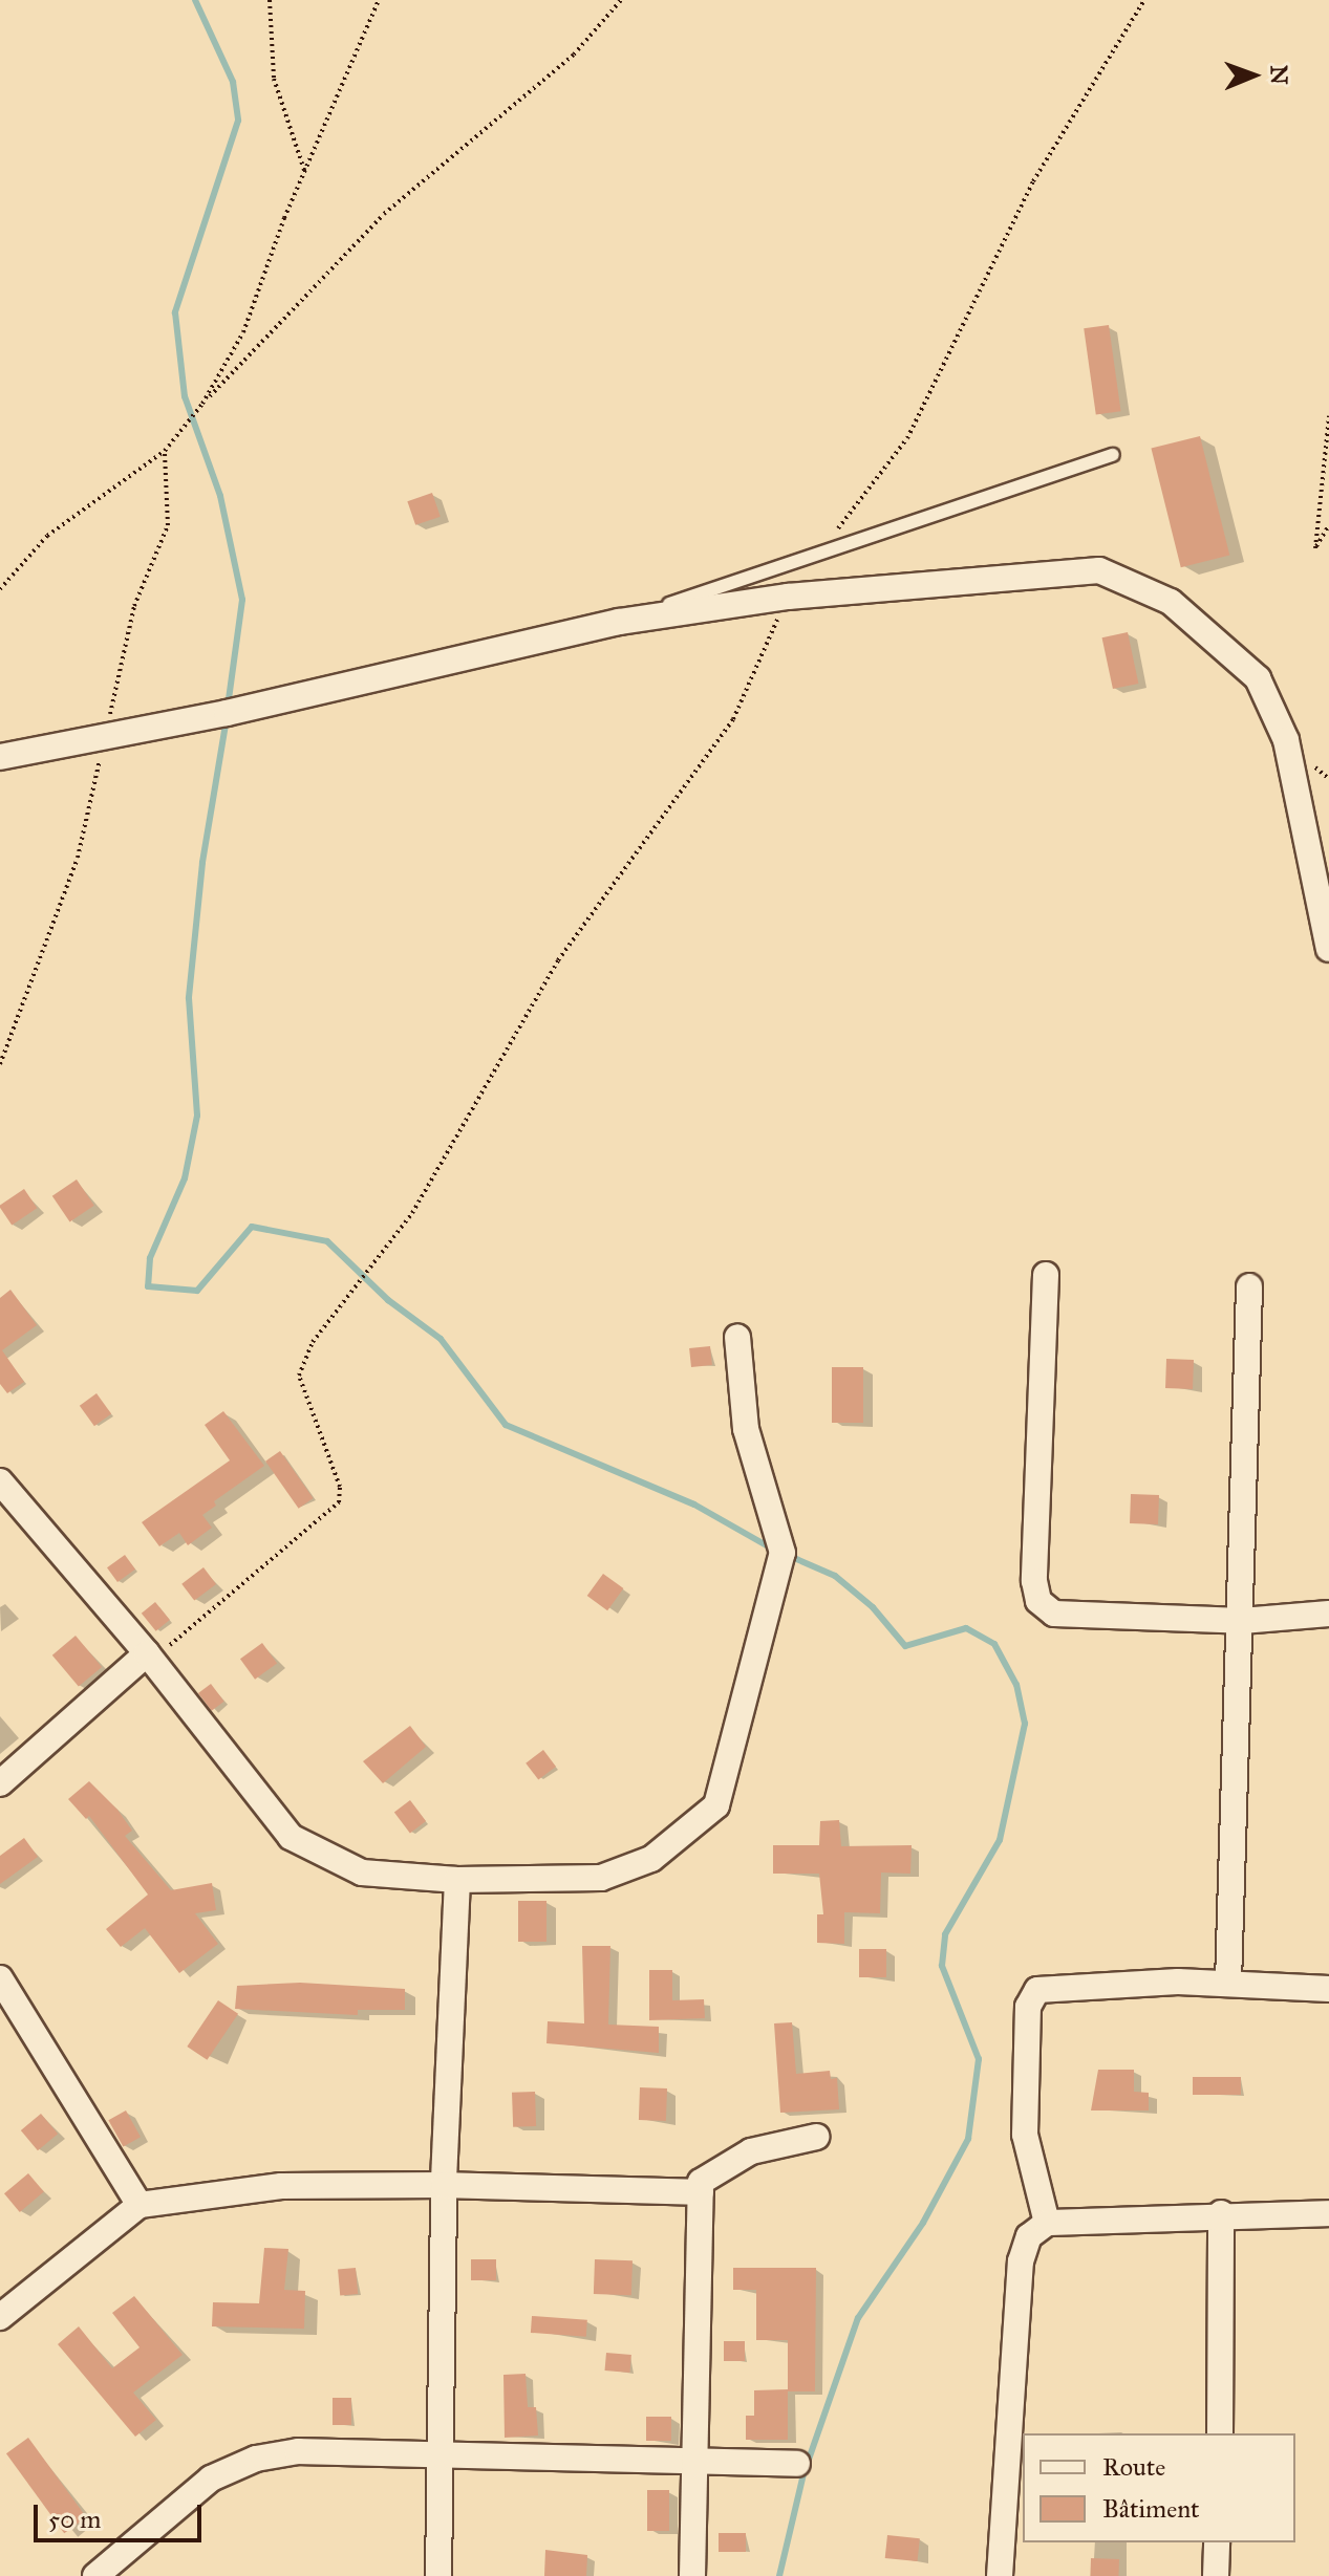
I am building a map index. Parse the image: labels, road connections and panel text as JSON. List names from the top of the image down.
{
  "legend": ["Route", "Bâtiment"],
  "scale_bar": "50 m",
  "north": "right"
}
